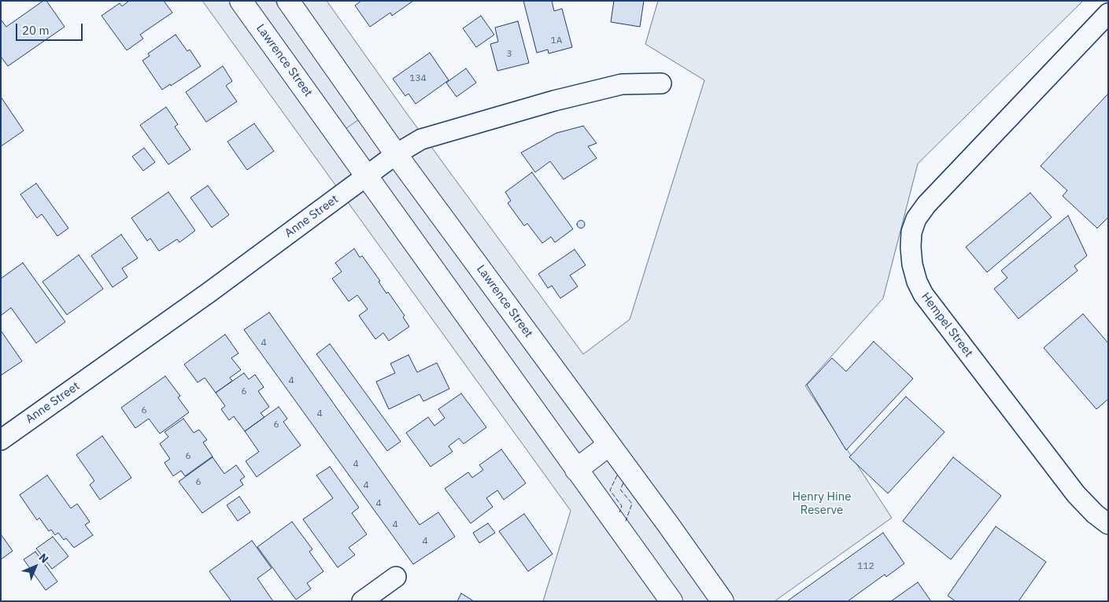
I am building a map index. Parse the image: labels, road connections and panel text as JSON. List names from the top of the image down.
{
  "streets": {
    "street": ["Lawrence Street", "Anne Street", "Hempel Street"]
  },
  "crossings": [
    ["Lawrence Street", "Anne Street"]
  ],
  "parks": ["Henry Hine Reserve"],
  "house_numbers": [
    "1A",
    "3",
    "134",
    "4",
    "4",
    "6",
    "6",
    "4",
    "6",
    "6",
    "4",
    "6",
    "4",
    "4",
    "4",
    "4",
    "112"
  ],
  "scale_bar": "20 m",
  "north": "top right"
}
